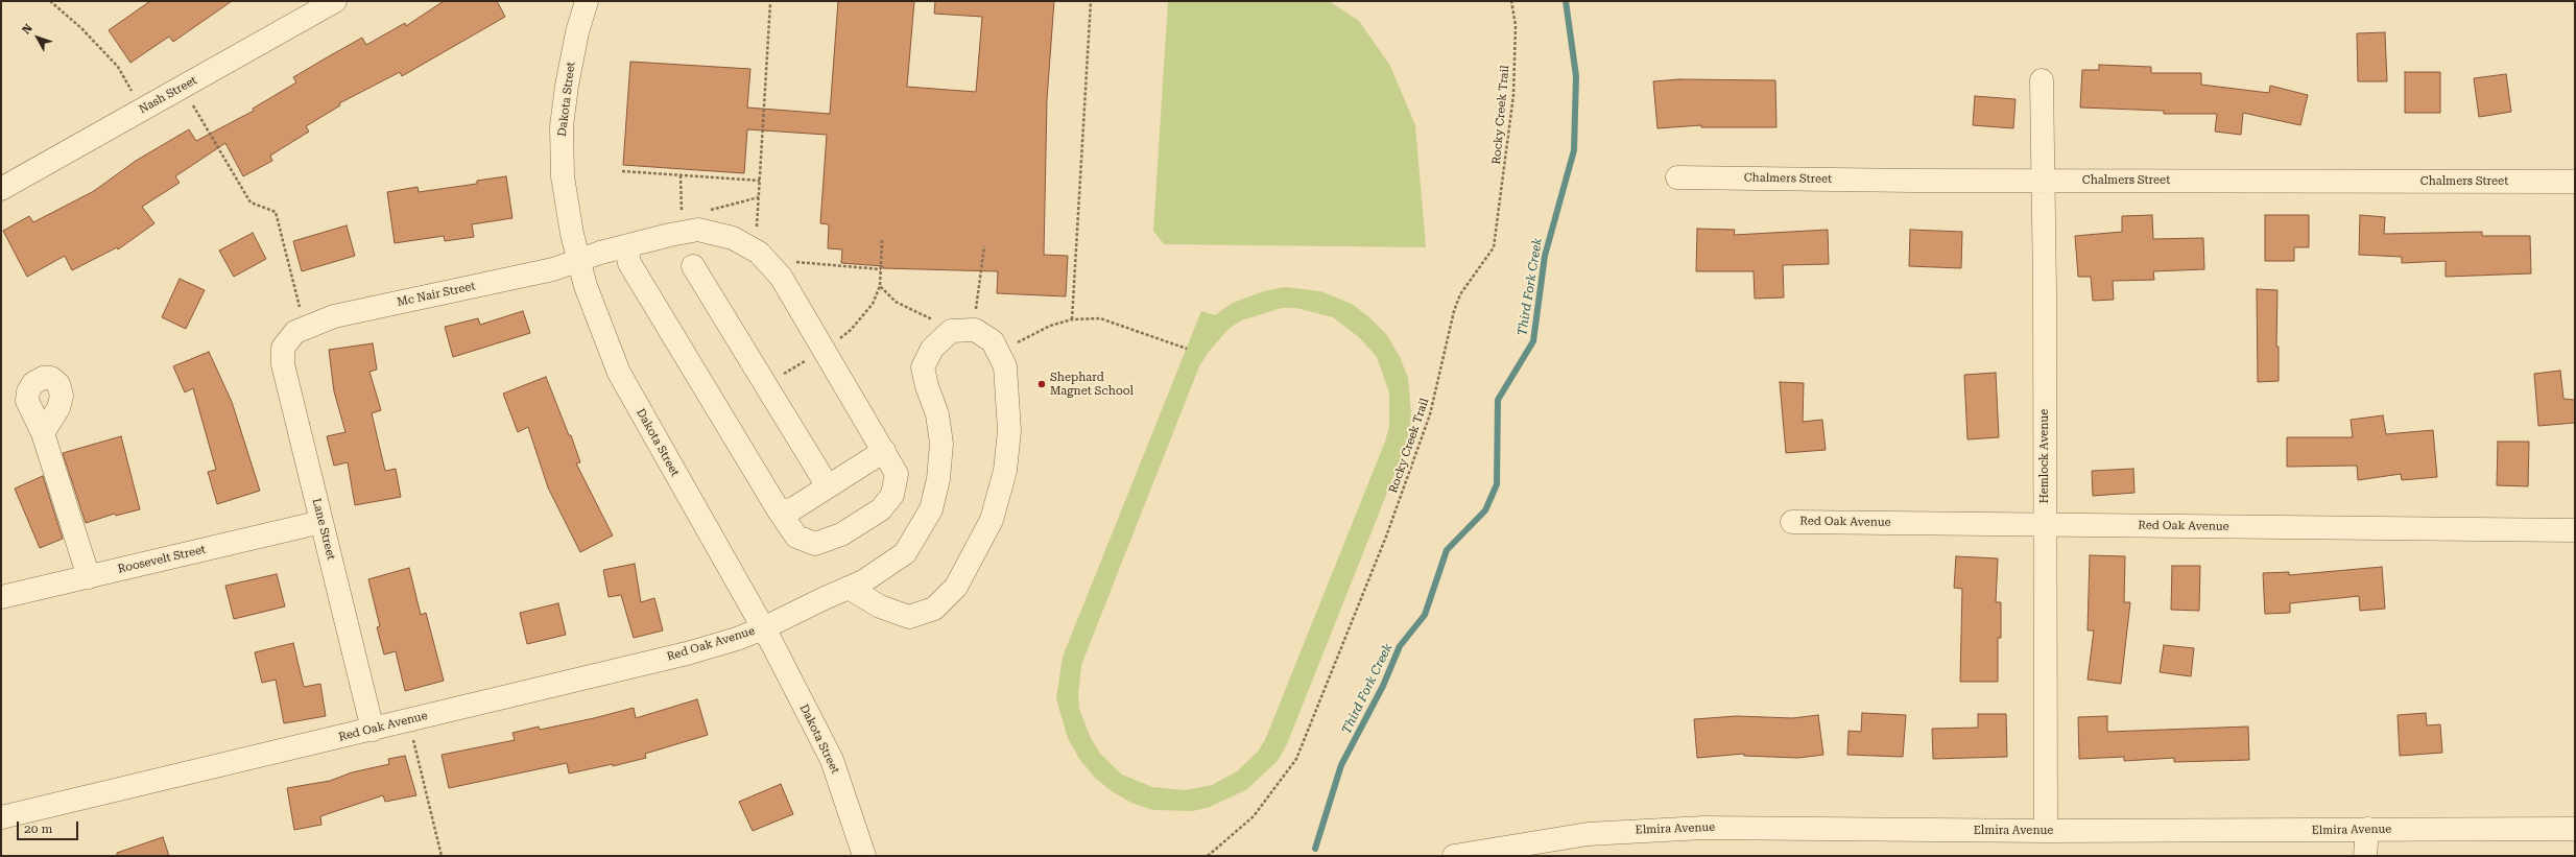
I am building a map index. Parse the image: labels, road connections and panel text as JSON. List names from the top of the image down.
{
  "streets": {
    "street": [
      "Nash Street",
      "Dakota Street",
      "Chalmers Street",
      "Mc Nair Street",
      "Hemlock Avenue",
      "Red Oak Avenue",
      "Lane Street",
      "Roosevelt Street",
      "Elmira Avenue"
    ],
    "path": ["Rocky Creek Trail"]
  },
  "crossings": [
    ["Dakota Street", "Mc Nair Street"],
    ["Dakota Street", "Red Oak Avenue"],
    ["Chalmers Street", "Hemlock Avenue"],
    ["Mc Nair Street", "Lane Street"],
    ["Hemlock Avenue", "Red Oak Avenue"],
    ["Hemlock Avenue", "Elmira Avenue"],
    ["Red Oak Avenue", "Lane Street"],
    ["Lane Street", "Roosevelt Street"]
  ],
  "water": ["Third Fork Creek"],
  "places": ["Shephard Magnet School"],
  "scale_bar": "20 m",
  "north": "top left"
}
